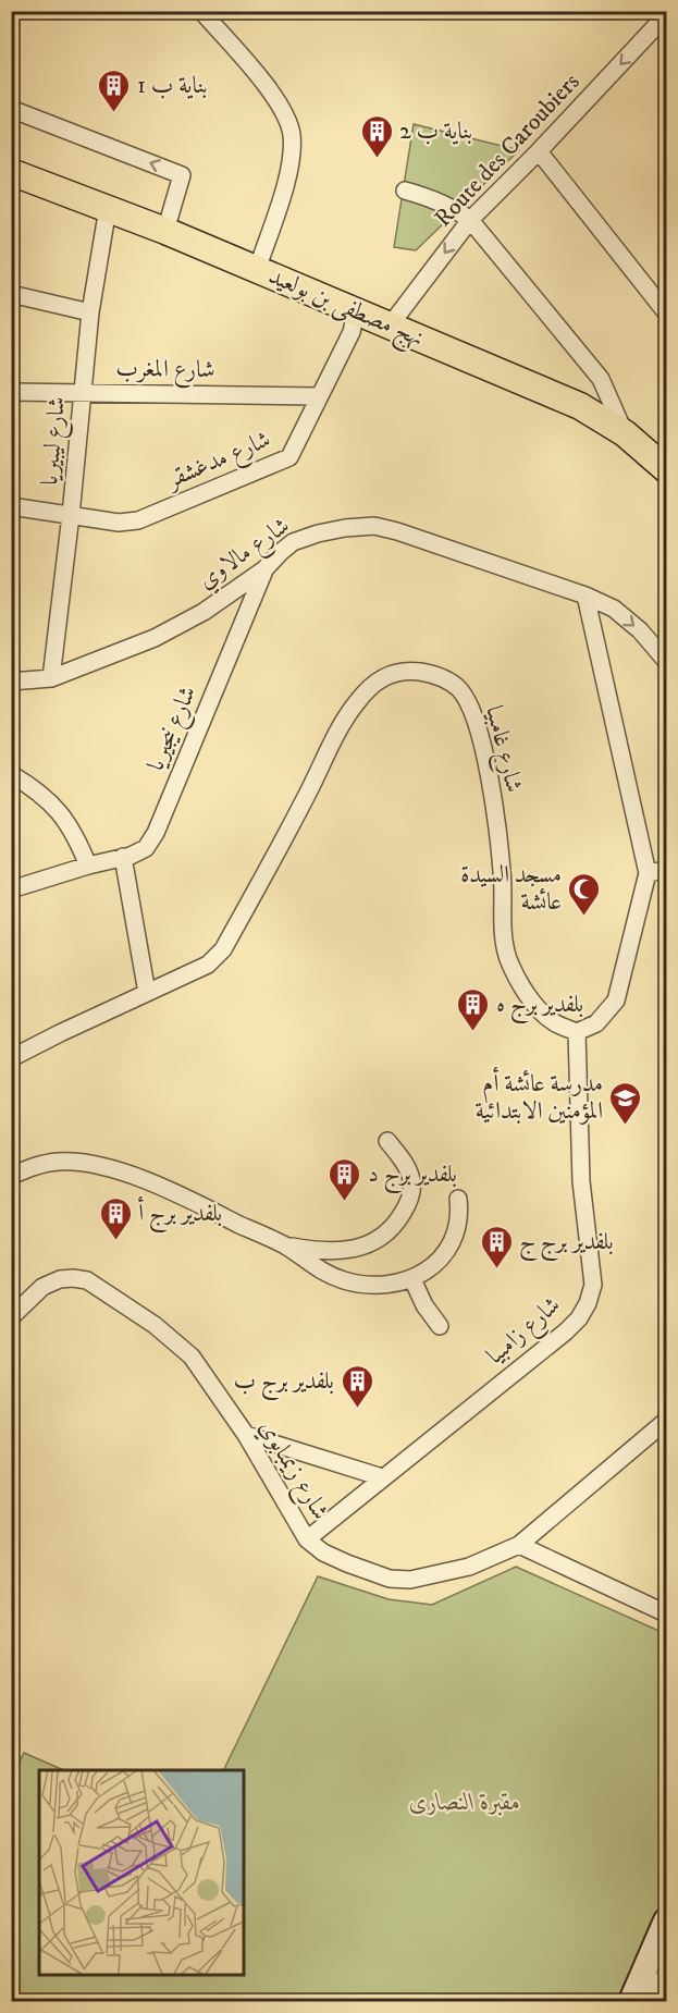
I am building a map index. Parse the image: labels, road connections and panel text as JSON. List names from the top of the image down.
{
  "streets": {
    "main road": ["نهج مصطفى بن بولعيد"],
    "street": [
      "Route des Caroubiers",
      "شارع المغرب",
      "شارع ليبيريا",
      "شارع مدغشقر",
      "شارع مالاوي",
      "شارع نيجيريا",
      "شارع غامبيا",
      "شارع زامبيا",
      "شارع زيمبابوي"
    ]
  },
  "crossings": [
    ["Route des Caroubiers", "نهج مصطفى بن بولعيد"],
    ["نهج مصطفى بن بولعيد", "شارع ليبيريا"],
    ["نهج مصطفى بن بولعيد", "شارع مدغشقر"],
    ["شارع المغرب", "شارع ليبيريا"],
    ["شارع المغرب", "شارع مدغشقر"],
    ["شارع ليبيريا", "شارع مدغشقر"],
    ["شارع ليبيريا", "شارع مالاوي"],
    ["شارع مالاوي", "شارع نيجيريا"],
    ["شارع غامبيا", "شارع زامبيا"],
    ["شارع زامبيا", "شارع زيمبابوي"]
  ],
  "one_way": ["Route des Caroubiers"],
  "parks": ["مقبرة النصارى"],
  "places": {
    "building": [
      "بناية ب 1",
      "بناية ب 2",
      "بلفدير برج ه",
      "بلفدير برج د",
      "بلفدير برج أ",
      "بلفدير برج ج",
      "بلفدير برج ب"
    ],
    "mosque": ["مسجد السيدة عائشة"],
    "school or university": ["مدرسة عائشة أم المؤمنين الابتدائية"]
  }
}
